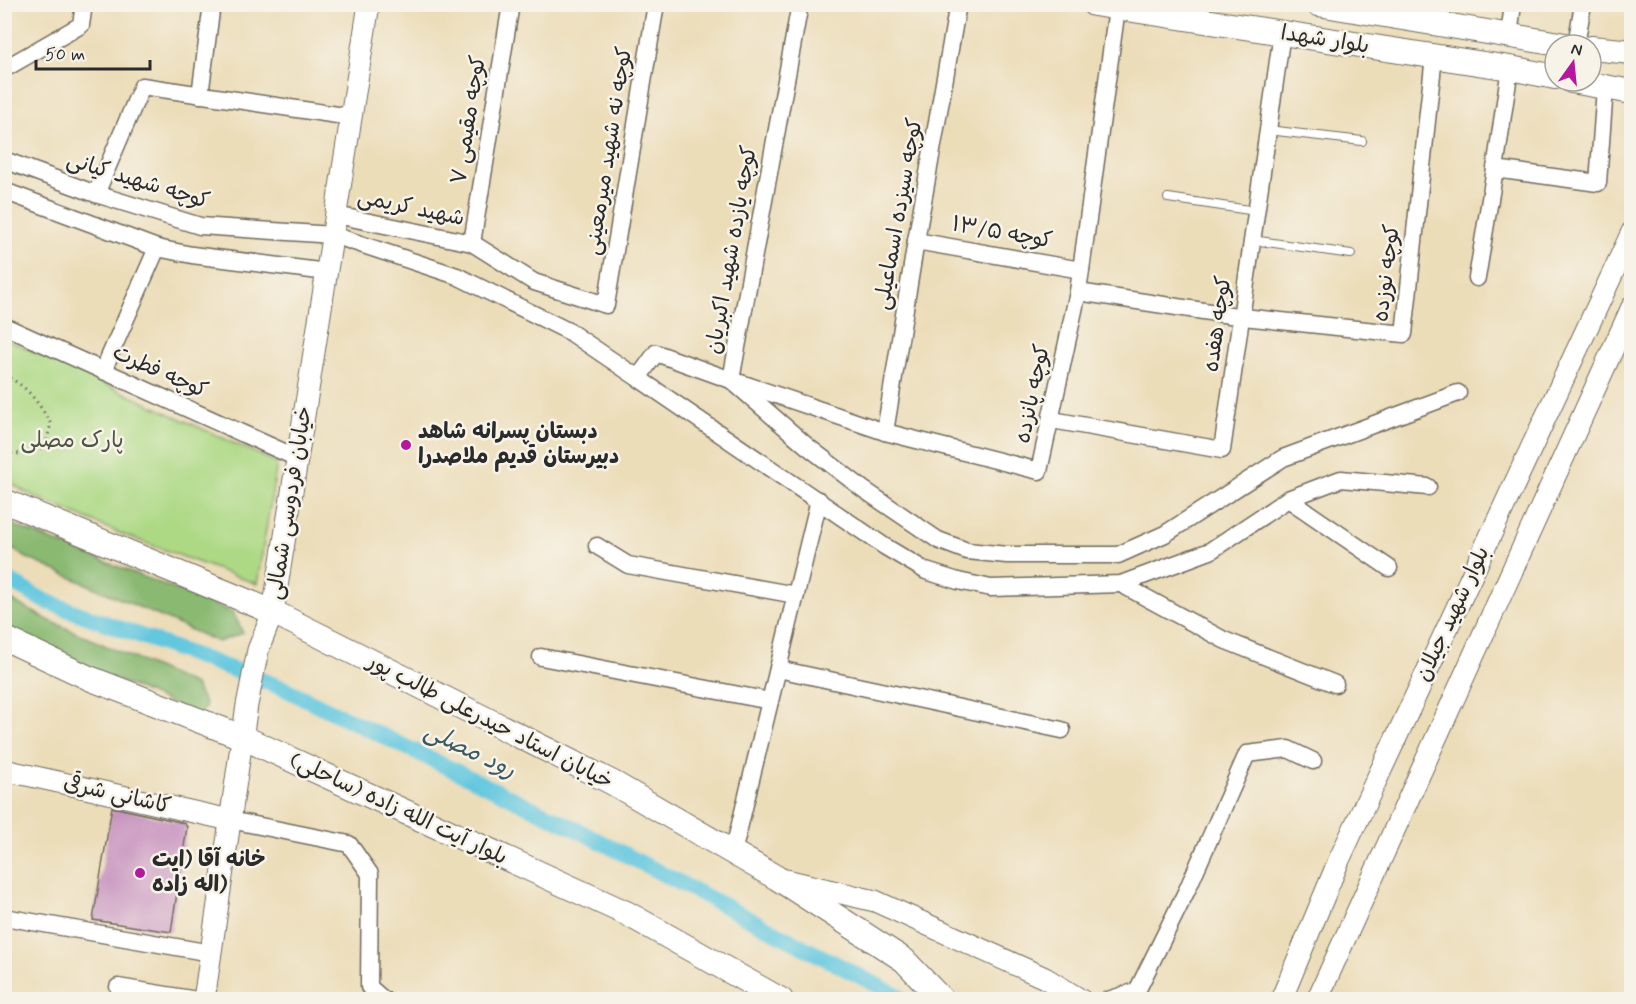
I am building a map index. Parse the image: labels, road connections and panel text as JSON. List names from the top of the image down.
{
  "streets": {
    "main road": ["بلوار شهدا", "خیابان استاد حیدرعلی طالب پور", "بلوار آیت الله زاده (ساحلی)"],
    "street": [
      "کوچه مقیمی ۷",
      "کوچه نه شهید میرمعینی",
      "کوچه شهید کیانی",
      "شهید کریمی",
      "کوچه سیزده اسماعیلی",
      "کوچه ۱۳/۵",
      "کوچه یازده شهید اکبریان",
      "کوچه نوزده",
      "کوچه هفده",
      "کوچه فطرت",
      "کوچه پانزده",
      "خیابان فردوسی شمالی",
      "بلوار شهید جیلان",
      "کاشانی شرقی"
    ]
  },
  "crossings": [
    ["بلوار شهدا", "کوچه نوزده"],
    ["بلوار شهدا", "کوچه هفده"],
    ["بلوار شهدا", "کوچه پانزده"],
    ["کوچه مقیمی ۷", "شهید کریمی"],
    ["کوچه نه شهید میرمعینی", "شهید کریمی"],
    ["کوچه شهید کیانی", "شهید کریمی"],
    ["کوچه شهید کیانی", "خیابان فردوسی شمالی"],
    ["شهید کریمی", "خیابان فردوسی شمالی"],
    ["کوچه سیزده اسماعیلی", "کوچه ۱۳/۵"],
    ["کوچه سیزده اسماعیلی", "کوچه پانزده"],
    ["کوچه ۱۳/۵", "کوچه پانزده"],
    ["کوچه یازده شهید اکبریان", "کوچه پانزده"],
    ["کوچه نوزده", "کوچه هفده"],
    ["کوچه هفده", "کوچه پانزده"],
    ["کوچه فطرت", "خیابان فردوسی شمالی"],
    ["خیابان فردوسی شمالی", "خیابان استاد حیدرعلی طالب پور"],
    ["خیابان فردوسی شمالی", "کاشانی شرقی"],
    ["خیابان فردوسی شمالی", "بلوار آیت الله زاده (ساحلی)"]
  ],
  "water": ["رود مصلی"],
  "parks": ["پارک مصلی"],
  "places": ["دبستان پسرانه شاهد دبیرستان قدیم ملاصدرا", "خانه آقا (ایت اله زاده)"],
  "scale_bar": "50 m",
  "north": "top"
}
